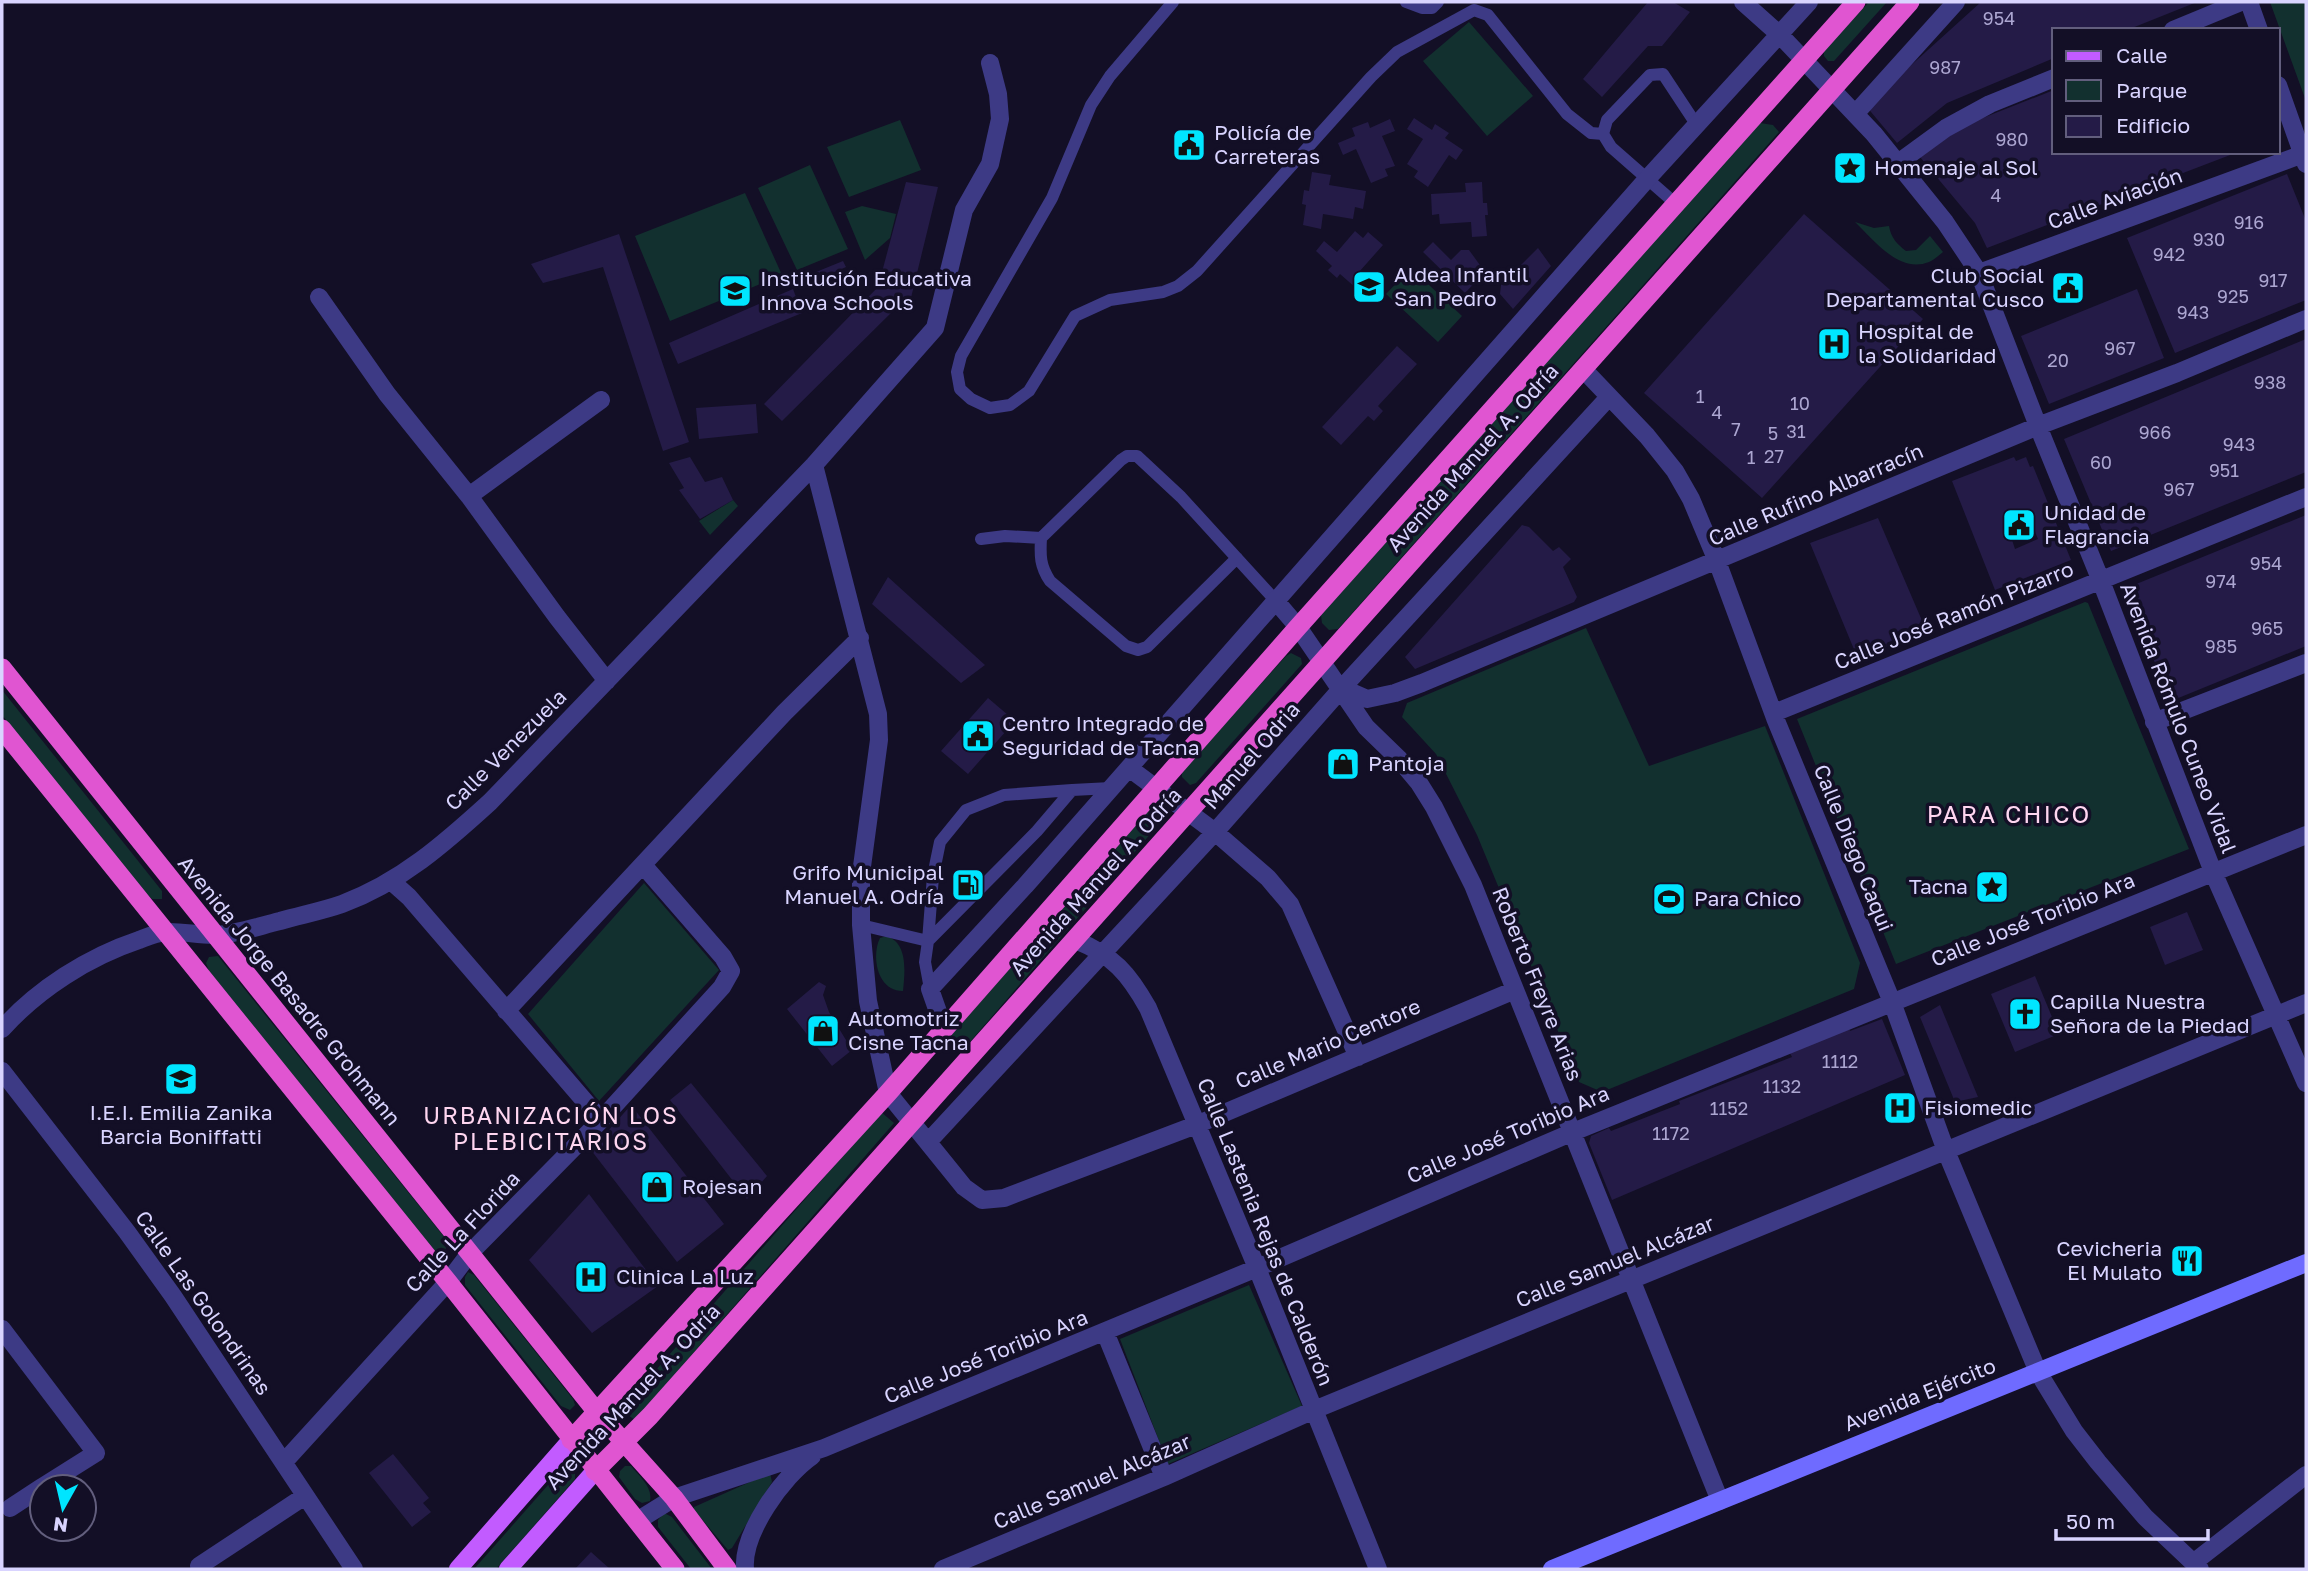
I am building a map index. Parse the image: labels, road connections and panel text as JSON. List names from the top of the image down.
{
  "streets": {
    "highway": ["Avenida Manuel A. Odría", "Avenida Jorge Basadre Grohmann"],
    "main road": ["Avenida Ejército"],
    "street": [
      "Calle Aviación",
      "Calle Rufino Albarracín",
      "Calle José Ramón Pizarro",
      "Avenida Rómulo Cuneo Vidal",
      "Calle Venezuela",
      "Manuel Odria",
      "Calle Diego Caqui",
      "Calle José Toribio Ara",
      "Roberto Freyre Arias",
      "Calle Mario Centore",
      "Calle La Florida",
      "Calle Lastenia Rejas de Calderón",
      "Calle Samuel Alcázar",
      "Calle Las Golondrinas"
    ]
  },
  "crossings": [
    ["Calle Aviación", "Avenida Rómulo Cuneo Vidal"],
    ["Avenida Manuel A. Odría", "Avenida Rómulo Cuneo Vidal"],
    ["Avenida Manuel A. Odría", "Calle Diego Caqui"],
    ["Avenida Manuel A. Odría", "Roberto Freyre Arias"],
    ["Avenida Manuel A. Odría", "Avenida Jorge Basadre Grohmann"],
    ["Avenida Manuel A. Odría", "Calle Mario Centore"],
    ["Avenida Manuel A. Odría", "Calle Lastenia Rejas de Calderón"],
    ["Calle Rufino Albarracín", "Avenida Rómulo Cuneo Vidal"],
    ["Calle Rufino Albarracín", "Manuel Odria"],
    ["Calle Rufino Albarracín", "Calle Diego Caqui"],
    ["Calle Rufino Albarracín", "Roberto Freyre Arias"],
    ["Calle José Ramón Pizarro", "Avenida Rómulo Cuneo Vidal"],
    ["Calle José Ramón Pizarro", "Calle Diego Caqui"],
    ["Avenida Rómulo Cuneo Vidal", "Calle José Toribio Ara"],
    ["Avenida Rómulo Cuneo Vidal", "Calle Samuel Alcázar"],
    ["Calle Venezuela", "Avenida Jorge Basadre Grohmann"],
    ["Manuel Odria", "Calle Diego Caqui"],
    ["Manuel Odria", "Roberto Freyre Arias"],
    ["Manuel Odria", "Calle Mario Centore"],
    ["Manuel Odria", "Calle Lastenia Rejas de Calderón"],
    ["Calle Diego Caqui", "Calle José Toribio Ara"],
    ["Calle Diego Caqui", "Calle Samuel Alcázar"],
    ["Calle Diego Caqui", "Avenida Ejército"],
    ["Calle José Toribio Ara", "Roberto Freyre Arias"],
    ["Calle José Toribio Ara", "Avenida Jorge Basadre Grohmann"],
    ["Calle José Toribio Ara", "Calle Lastenia Rejas de Calderón"],
    ["Roberto Freyre Arias", "Calle Mario Centore"],
    ["Roberto Freyre Arias", "Calle Samuel Alcázar"],
    ["Roberto Freyre Arias", "Avenida Ejército"],
    ["Avenida Jorge Basadre Grohmann", "Calle La Florida"],
    ["Calle Mario Centore", "Calle Lastenia Rejas de Calderón"],
    ["Calle La Florida", "Calle Las Golondrinas"],
    ["Calle Lastenia Rejas de Calderón", "Calle Samuel Alcázar"]
  ],
  "districts": ["PARA CHICO", "URBANIZACIÓN LOS PLEBICITARIOS"],
  "places": {
    "public building": [
      "Policía de Carreteras",
      "Club Social Departamental Cusco",
      "Unidad de Flagrancia",
      "Centro Integrado de Seguridad de Tacna"
    ],
    "place": ["Homenaje al Sol", "Tacna"],
    "school or university": ["Aldea Infantil San Pedro", "Institución Educativa Innova Schools", "I.E.I. Emilia Zanika Barcia Boniffatti"],
    "hospital": ["Hospital de la Solidaridad", "Fisiomedic", "Clinica La Luz"],
    "shop": ["Pantoja", "Automotriz Cisne Tacna", "Rojesan"],
    "fuel station": ["Grifo Municipal Manuel A. Odría"],
    "sports": ["Para Chico"],
    "church": ["Capilla Nuestra Señora de la Piedad"],
    "restaurant": ["Cevicheria El Mulato"]
  },
  "house_numbers": [
    "954",
    "987",
    "980",
    "4",
    "916",
    "930",
    "942",
    "917",
    "925",
    "943",
    "967",
    "20",
    "938",
    "1",
    "10",
    "4",
    "7",
    "31",
    "966",
    "5",
    "943",
    "27",
    "1",
    "60",
    "951",
    "967",
    "954",
    "974",
    "965",
    "985",
    "1112",
    "1132",
    "1152",
    "1172"
  ],
  "legend": ["Calle", "Parque", "Edificio"],
  "scale_bar": "50 m",
  "north": "bottom"
}
